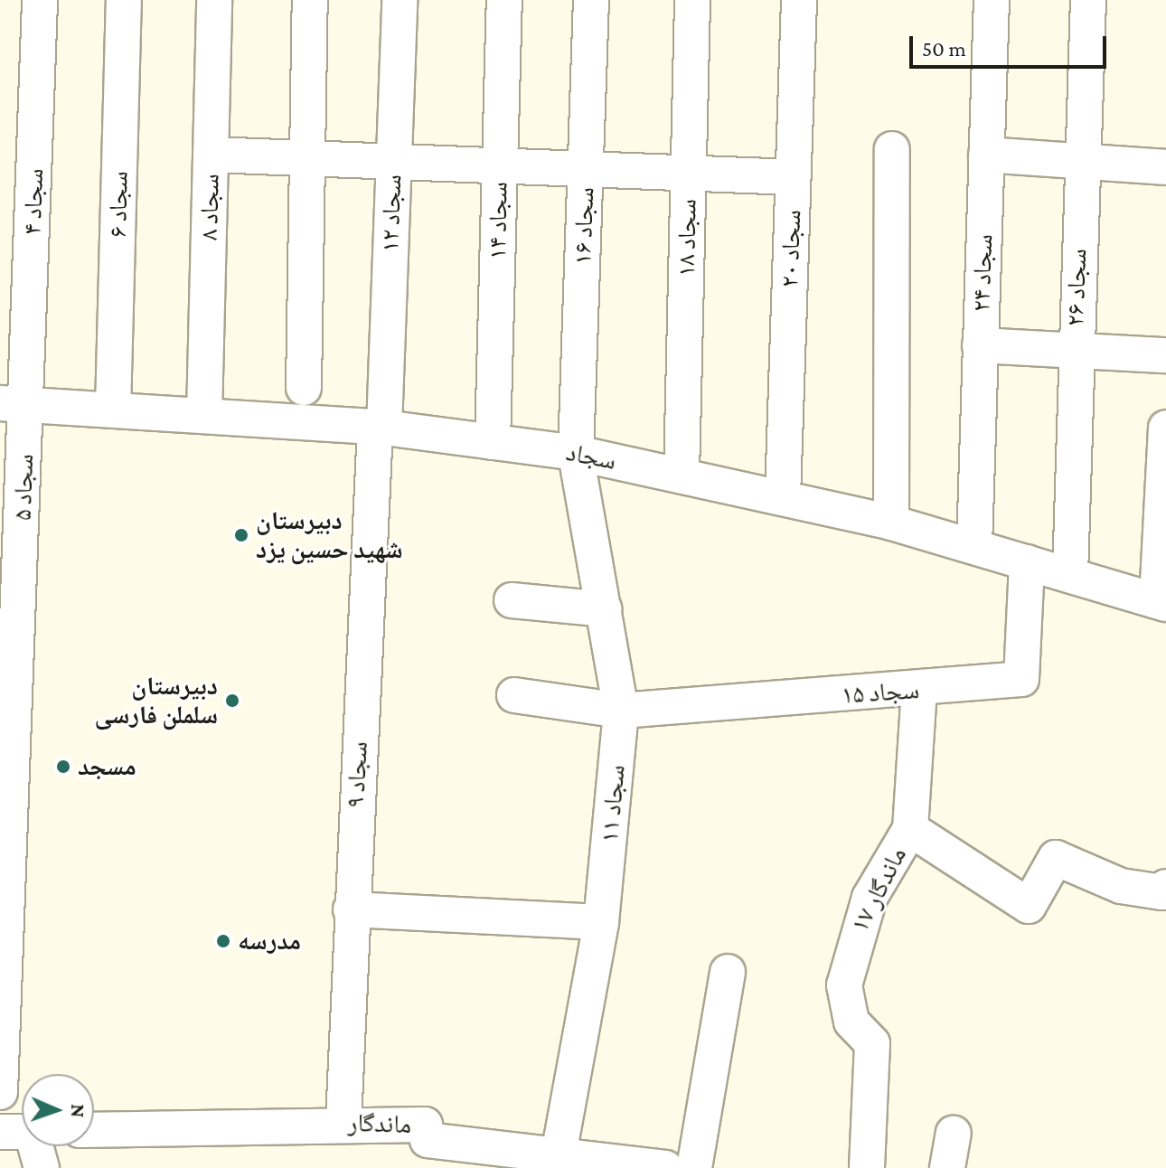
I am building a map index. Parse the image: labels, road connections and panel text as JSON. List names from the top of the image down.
{
  "streets": {
    "street": [
      "سجاد ۴",
      "سجاد ۶",
      "سجاد ۸",
      "سجاد ۱۲",
      "سجاد ۱۴",
      "سجاد ۱۶",
      "سجاد ۱۸",
      "سجاد ۲۰",
      "سجاد ۲۴",
      "سجاد ۲۶",
      "سجاد",
      "سجاد ۵",
      "سجاد ۱۵",
      "سجاد ۹",
      "سجاد ۱۱",
      "ماندگار ۱۷",
      "ماندگار"
    ]
  },
  "crossings": [
    ["سجاد ۴", "سجاد"],
    ["سجاد ۴", "سجاد ۵"],
    ["سجاد ۶", "سجاد"],
    ["سجاد ۸", "سجاد"],
    ["سجاد ۱۲", "سجاد"],
    ["سجاد ۱۲", "سجاد ۹"],
    ["سجاد ۱۴", "سجاد"],
    ["سجاد ۱۶", "سجاد"],
    ["سجاد ۱۶", "سجاد ۱۱"],
    ["سجاد ۱۸", "سجاد"],
    ["سجاد ۲۰", "سجاد"],
    ["سجاد ۲۴", "سجاد"],
    ["سجاد ۲۶", "سجاد"],
    ["سجاد", "سجاد ۵"],
    ["سجاد", "سجاد ۱۵"],
    ["سجاد", "سجاد ۹"],
    ["سجاد", "سجاد ۱۱"],
    ["سجاد ۱۵", "سجاد ۱۱"],
    ["سجاد ۱۵", "ماندگار ۱۷"],
    ["سجاد ۹", "ماندگار"],
    ["سجاد ۱۱", "ماندگار"]
  ],
  "places": [
    "دبیرستان شهید حسین یزد",
    "دبیرستان سلملن فارسی",
    "مسجد",
    "مدرسه"
  ],
  "scale_bar": "50 m",
  "north": "right"
}
